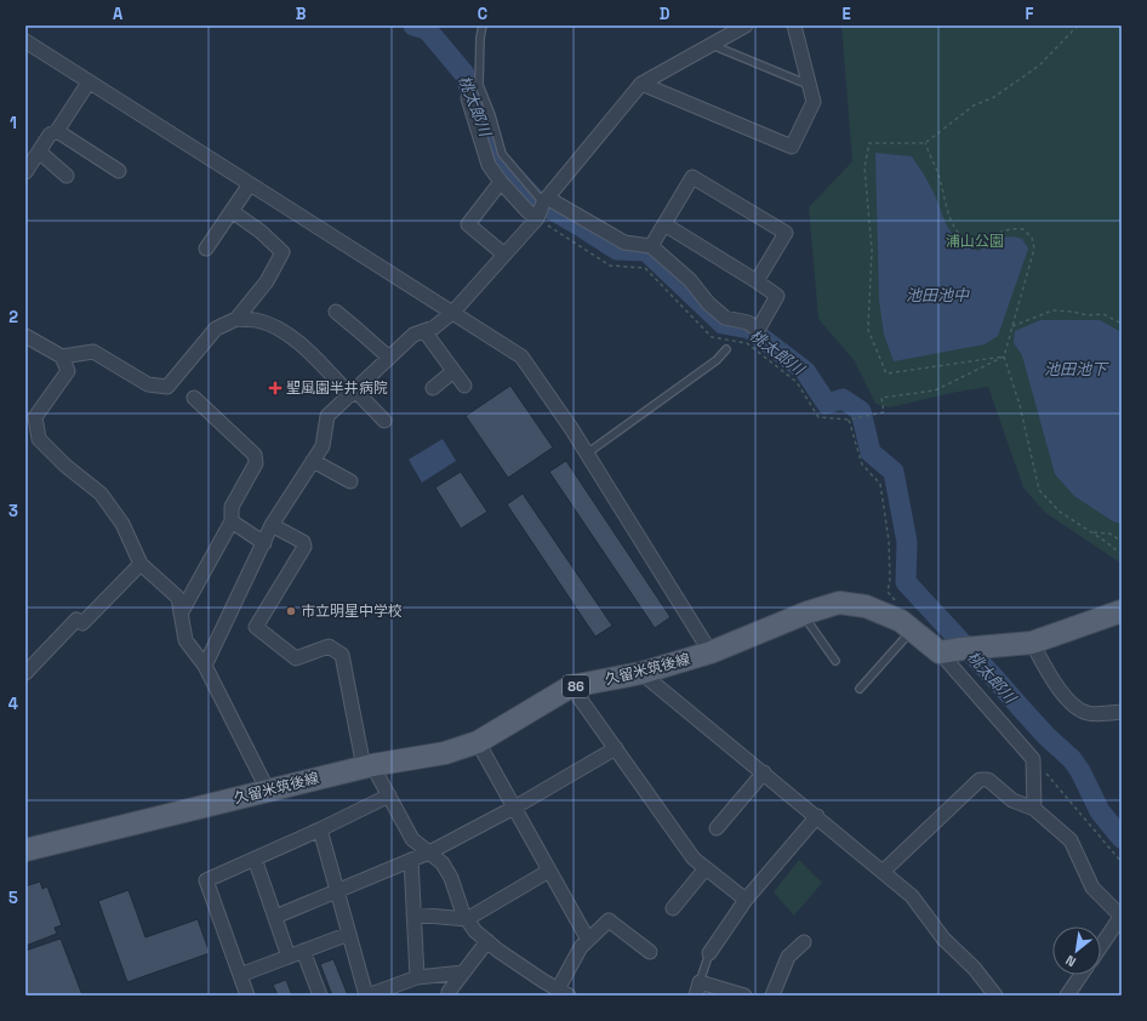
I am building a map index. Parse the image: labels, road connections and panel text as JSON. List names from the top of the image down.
{
  "streets": {
    "main road": ["久留米筑後線", "86"]
  },
  "water": ["桃太郎川", "池田池中", "池田池下"],
  "parks": ["浦山公園"],
  "places": {
    "health": ["聖風園半井病院"],
    "other": ["市立明星中学校"]
  },
  "north": "bottom left",
  "grid": {
    "columns": [
      "A",
      "B",
      "C",
      "D",
      "E",
      "F"
    ],
    "rows": [
      "1",
      "2",
      "3",
      "4",
      "5"
    ]
  }
}
